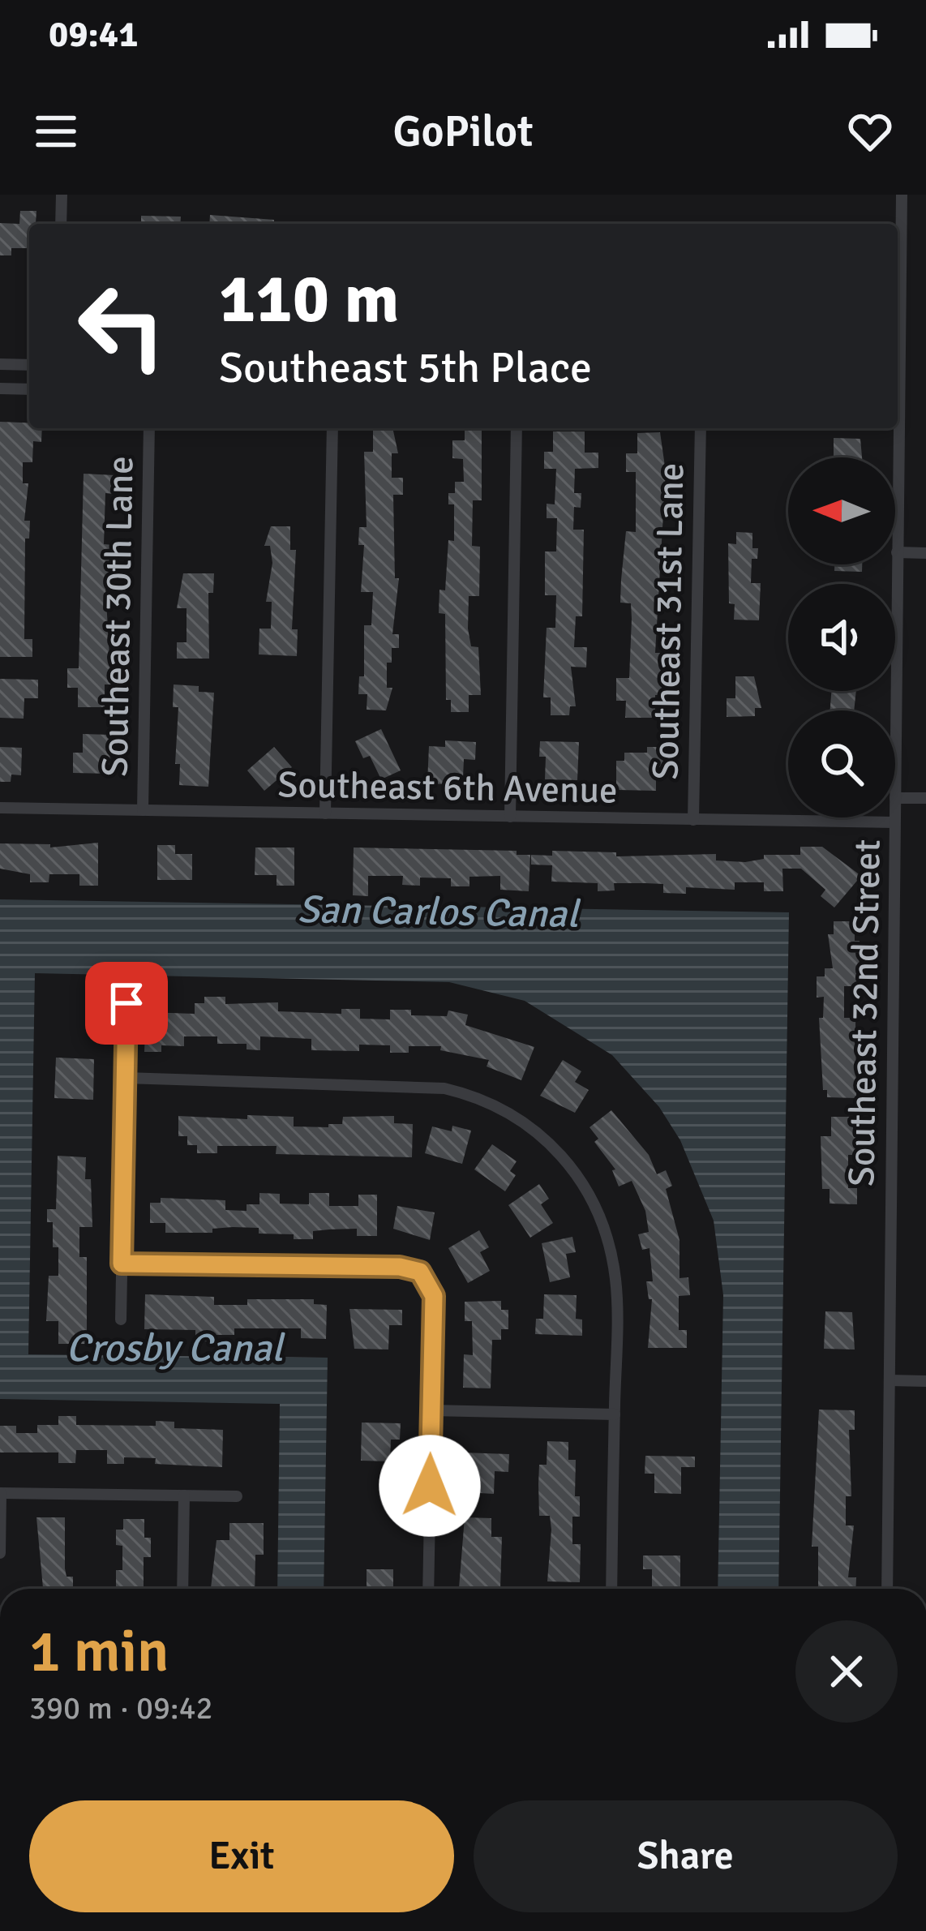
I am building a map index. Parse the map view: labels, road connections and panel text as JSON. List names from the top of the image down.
{
  "streets": {
    "street": [
      "Southeast 30th Lane",
      "Southeast 31st Lane",
      "Southeast 6th Avenue",
      "Southeast 32nd Street"
    ]
  },
  "crossings": [
    ["Southeast 30th Lane", "Southeast 6th Avenue"],
    ["Southeast 31st Lane", "Southeast 6th Avenue"],
    ["Southeast 6th Avenue", "Southeast 32nd Street"]
  ],
  "water": ["San Carlos Canal", "Crosby Canal"],
  "north": "left",
  "page": {
    "status": "09:41",
    "header": "GoPilot",
    "turn": ["110 m", "Southeast 5th Place"],
    "heading": ["1 min", "390 m · 09:42"],
    "buttons": ["Exit", "Share"]
  }
}
